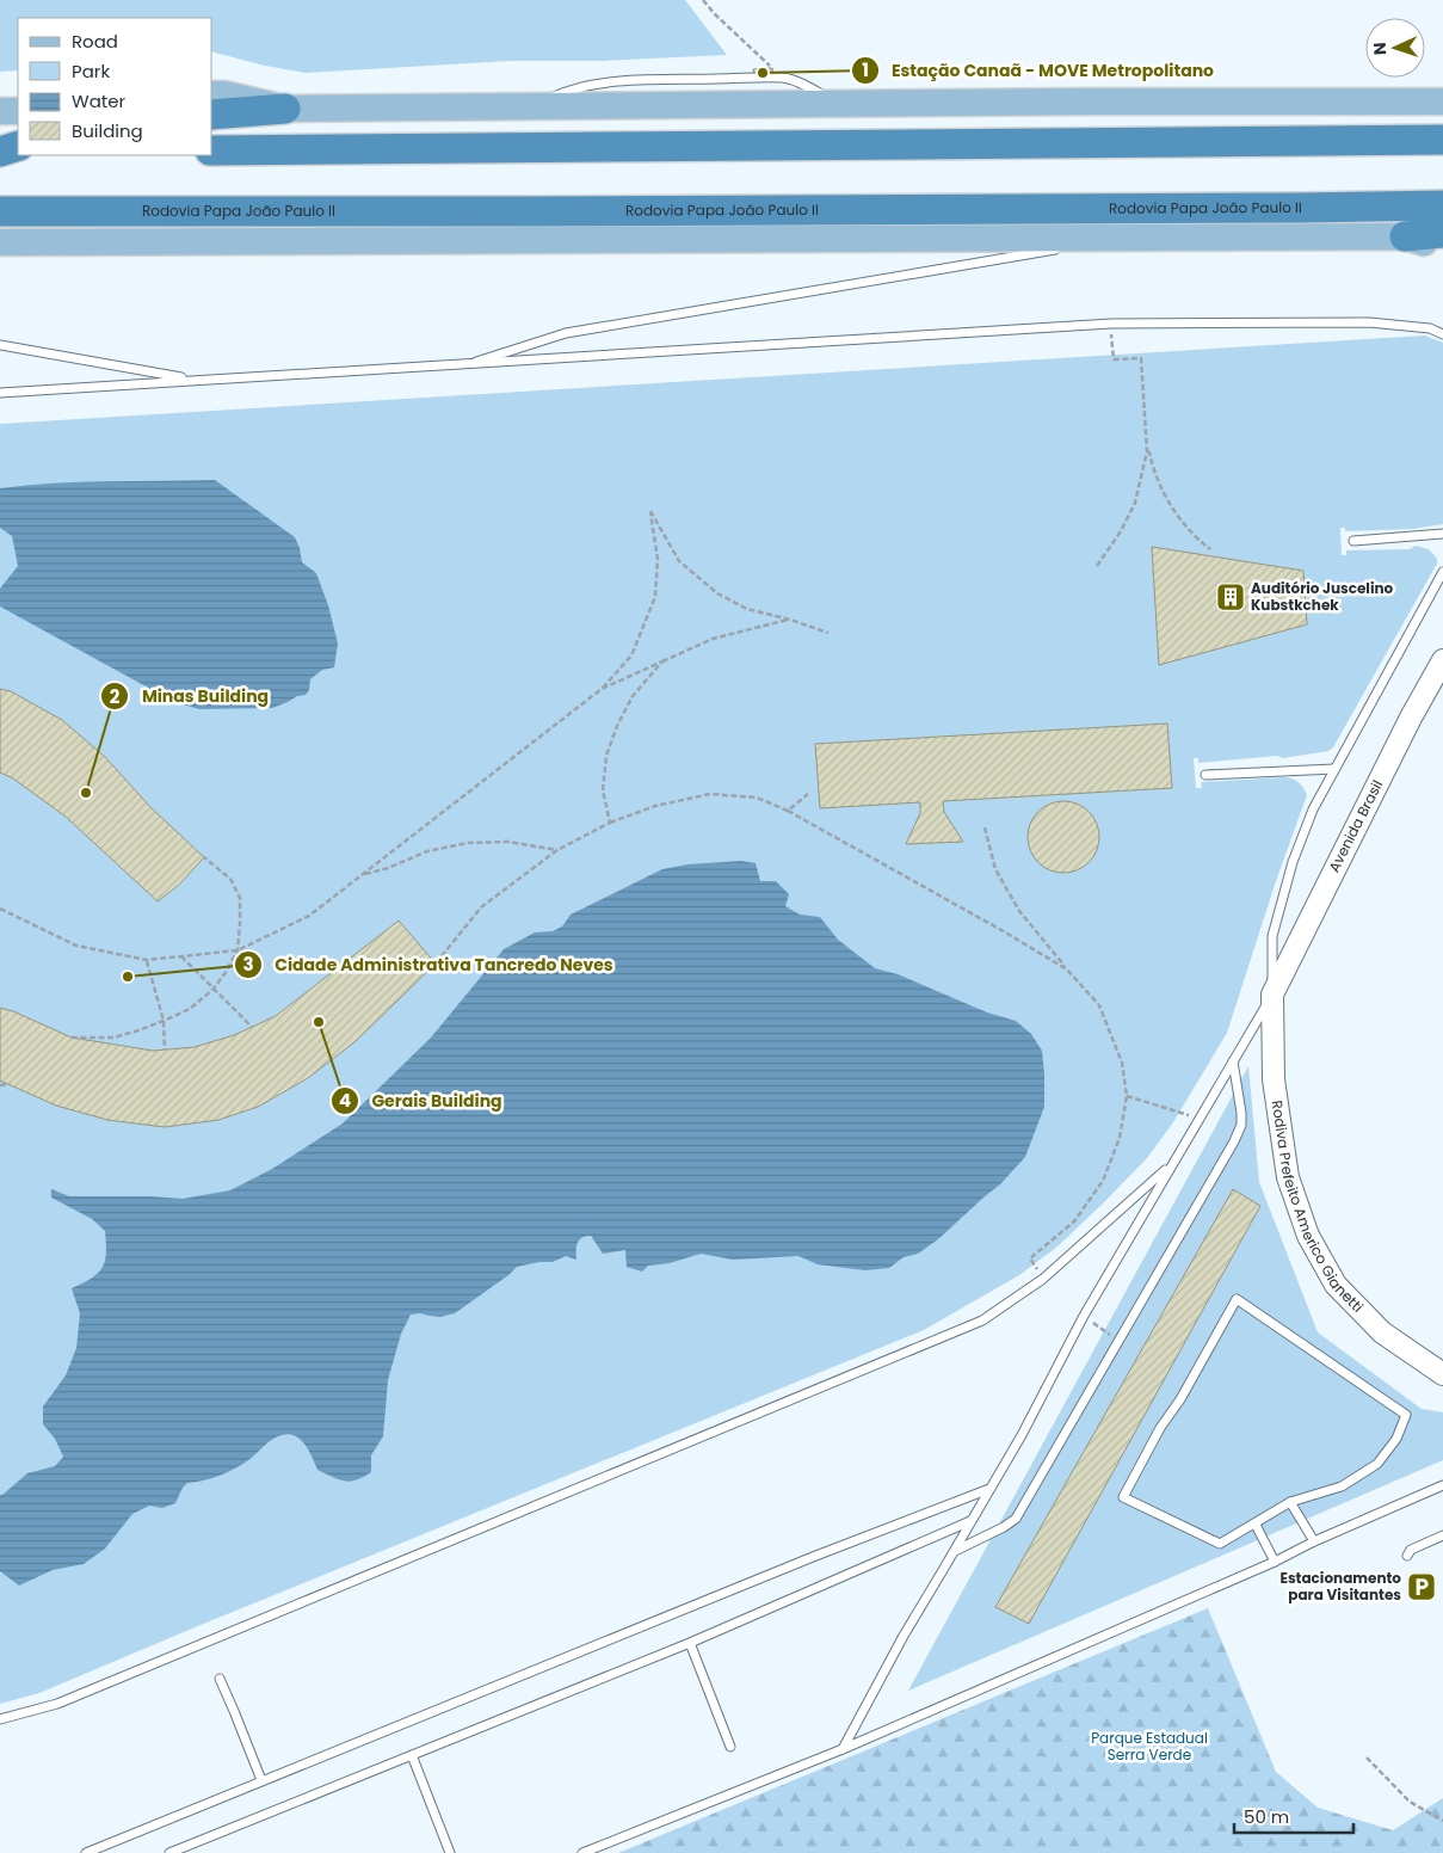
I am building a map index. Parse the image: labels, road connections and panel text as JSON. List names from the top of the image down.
{
  "streets": {
    "highway": ["Rodovia Papa João Paulo II"],
    "street": ["Avenida Brasil", "Rodiva Prefeito Americo Gianetti"]
  },
  "crossings": [
    ["Avenida Brasil", "Rodiva Prefeito Americo Gianetti"]
  ],
  "parks": ["Parque Estadual Serra Verde"],
  "places": {
    "other": [
      "Estação Canaã - MOVE Metropolitano",
      "Minas Building",
      "Cidade Administrativa Tancredo Neves",
      "Gerais Building"
    ],
    "building": ["Auditório Juscelino Kubstkchek"],
    "parking": ["Estacionamento para Visitantes"]
  },
  "legend": [
    "Road",
    "Park",
    "Water",
    "Building"
  ],
  "scale_bar": "50 m",
  "north": "left"
}
